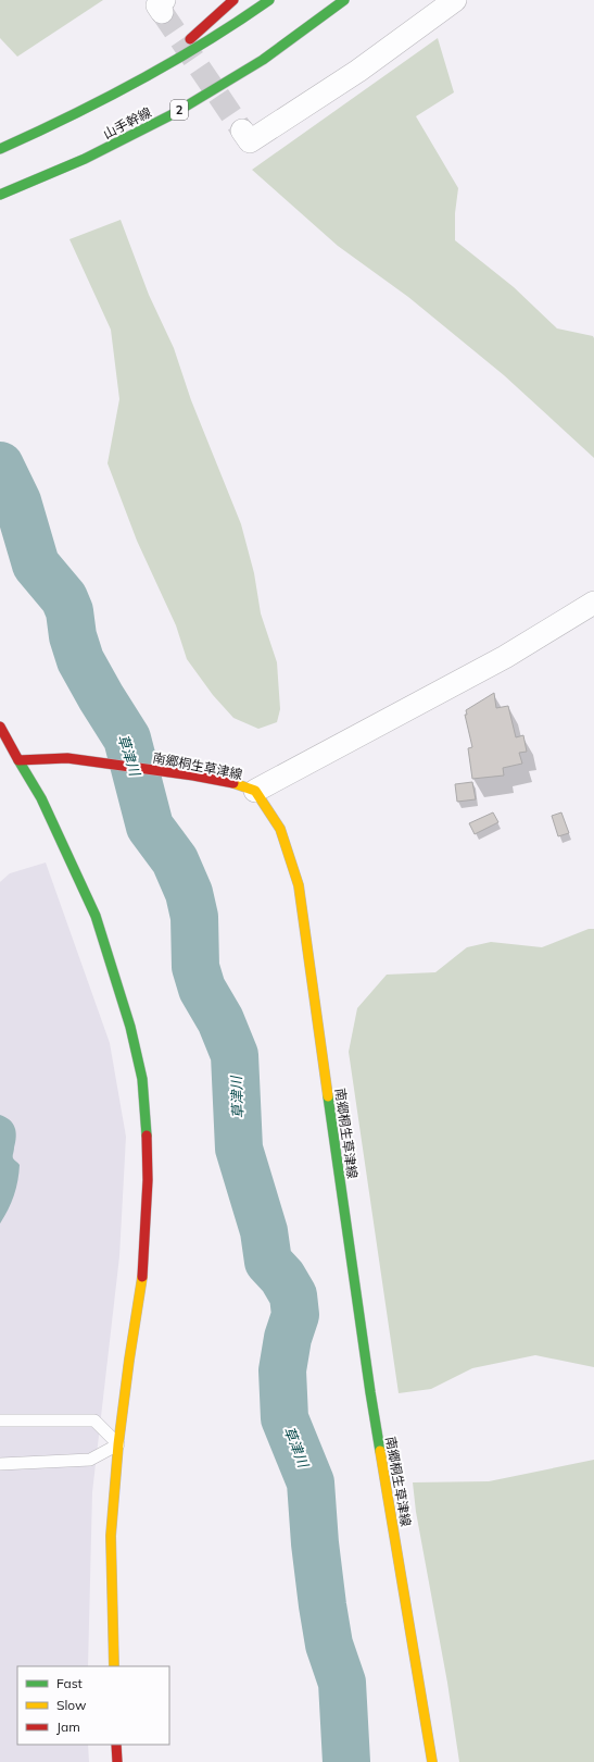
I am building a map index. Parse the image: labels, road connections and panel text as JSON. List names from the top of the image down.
{
  "streets": {
    "main road": ["2", "山手幹線", "南郷桐生草津線"]
  },
  "water": ["草津川"],
  "legend": ["Fast", "Slow", "Jam"]
}
